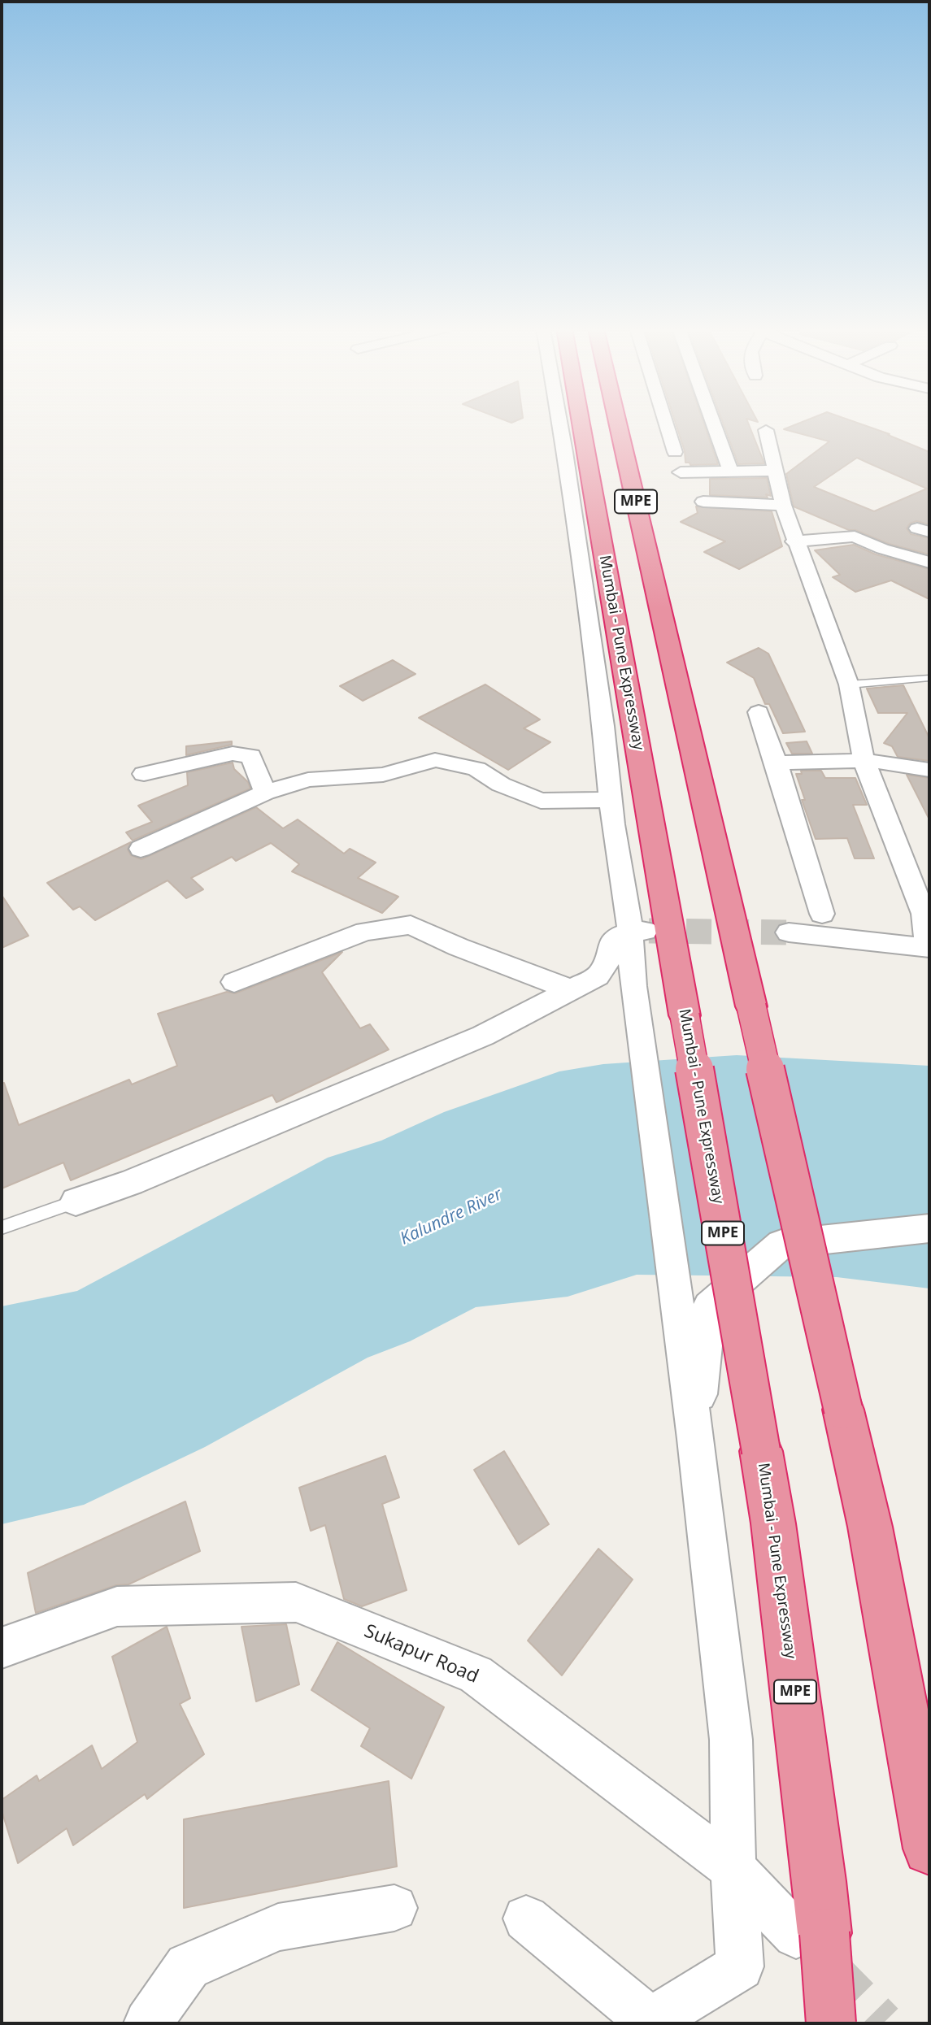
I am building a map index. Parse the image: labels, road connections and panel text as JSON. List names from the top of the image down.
{
  "streets": {
    "highway": ["MPE", "Mumbai - Pune Expressway"],
    "street": ["Sukapur Road"]
  },
  "crossings": [
    ["Mumbai - Pune Expressway", "Sukapur Road"]
  ],
  "water": ["Kalundre River"]
}
